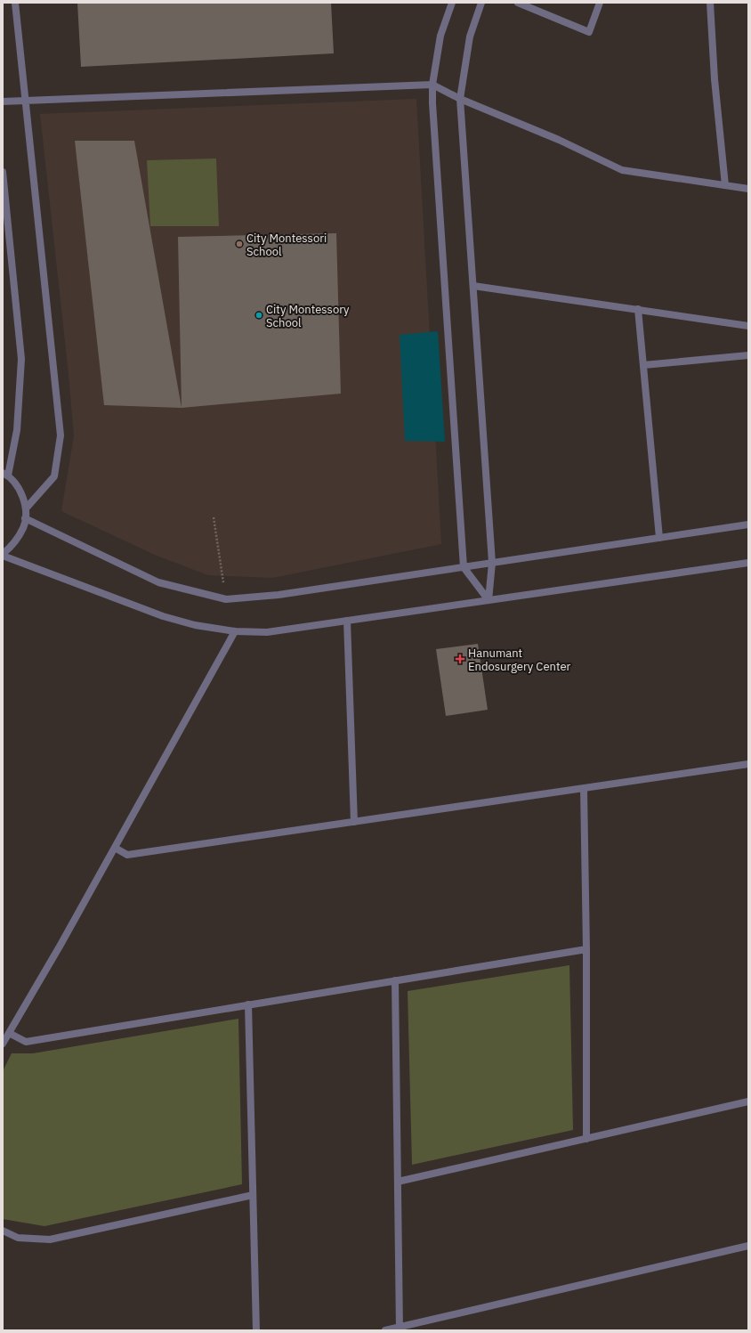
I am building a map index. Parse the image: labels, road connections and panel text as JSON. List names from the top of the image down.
{
  "places": {
    "other": ["City Montessori School", "City Montessory School"],
    "health": ["Hanumant Endosurgery Center"]
  }
}
